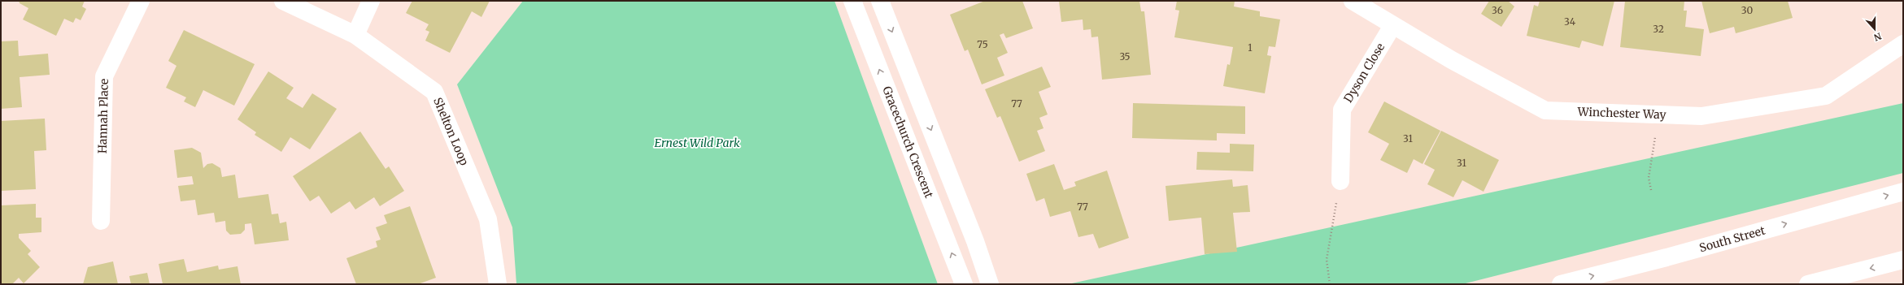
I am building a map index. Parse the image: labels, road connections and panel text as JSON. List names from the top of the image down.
{
  "streets": {
    "main road": [
      "Dyson Close",
      "Winchester Way",
      "Hannah Place",
      "Shelton Loop",
      "Gracechurch Crescent",
      "South Street"
    ]
  },
  "crossings": [
    ["Dyson Close", "Winchester Way"]
  ],
  "one_way": ["South Street"],
  "parks": ["Ernest Wild Park"],
  "house_numbers": [
    "36",
    "30",
    "34",
    "32",
    "75",
    "1",
    "35",
    "77",
    "31",
    "31",
    "77"
  ],
  "north": "bottom"
}
